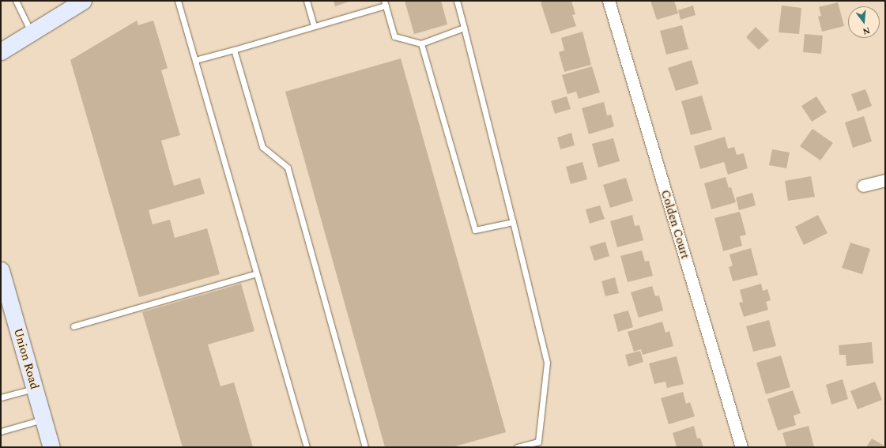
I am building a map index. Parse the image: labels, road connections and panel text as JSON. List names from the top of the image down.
{
  "streets": {
    "main road": ["Union Road"],
    "street": ["Colden Court"]
  },
  "north": "bottom"
}
